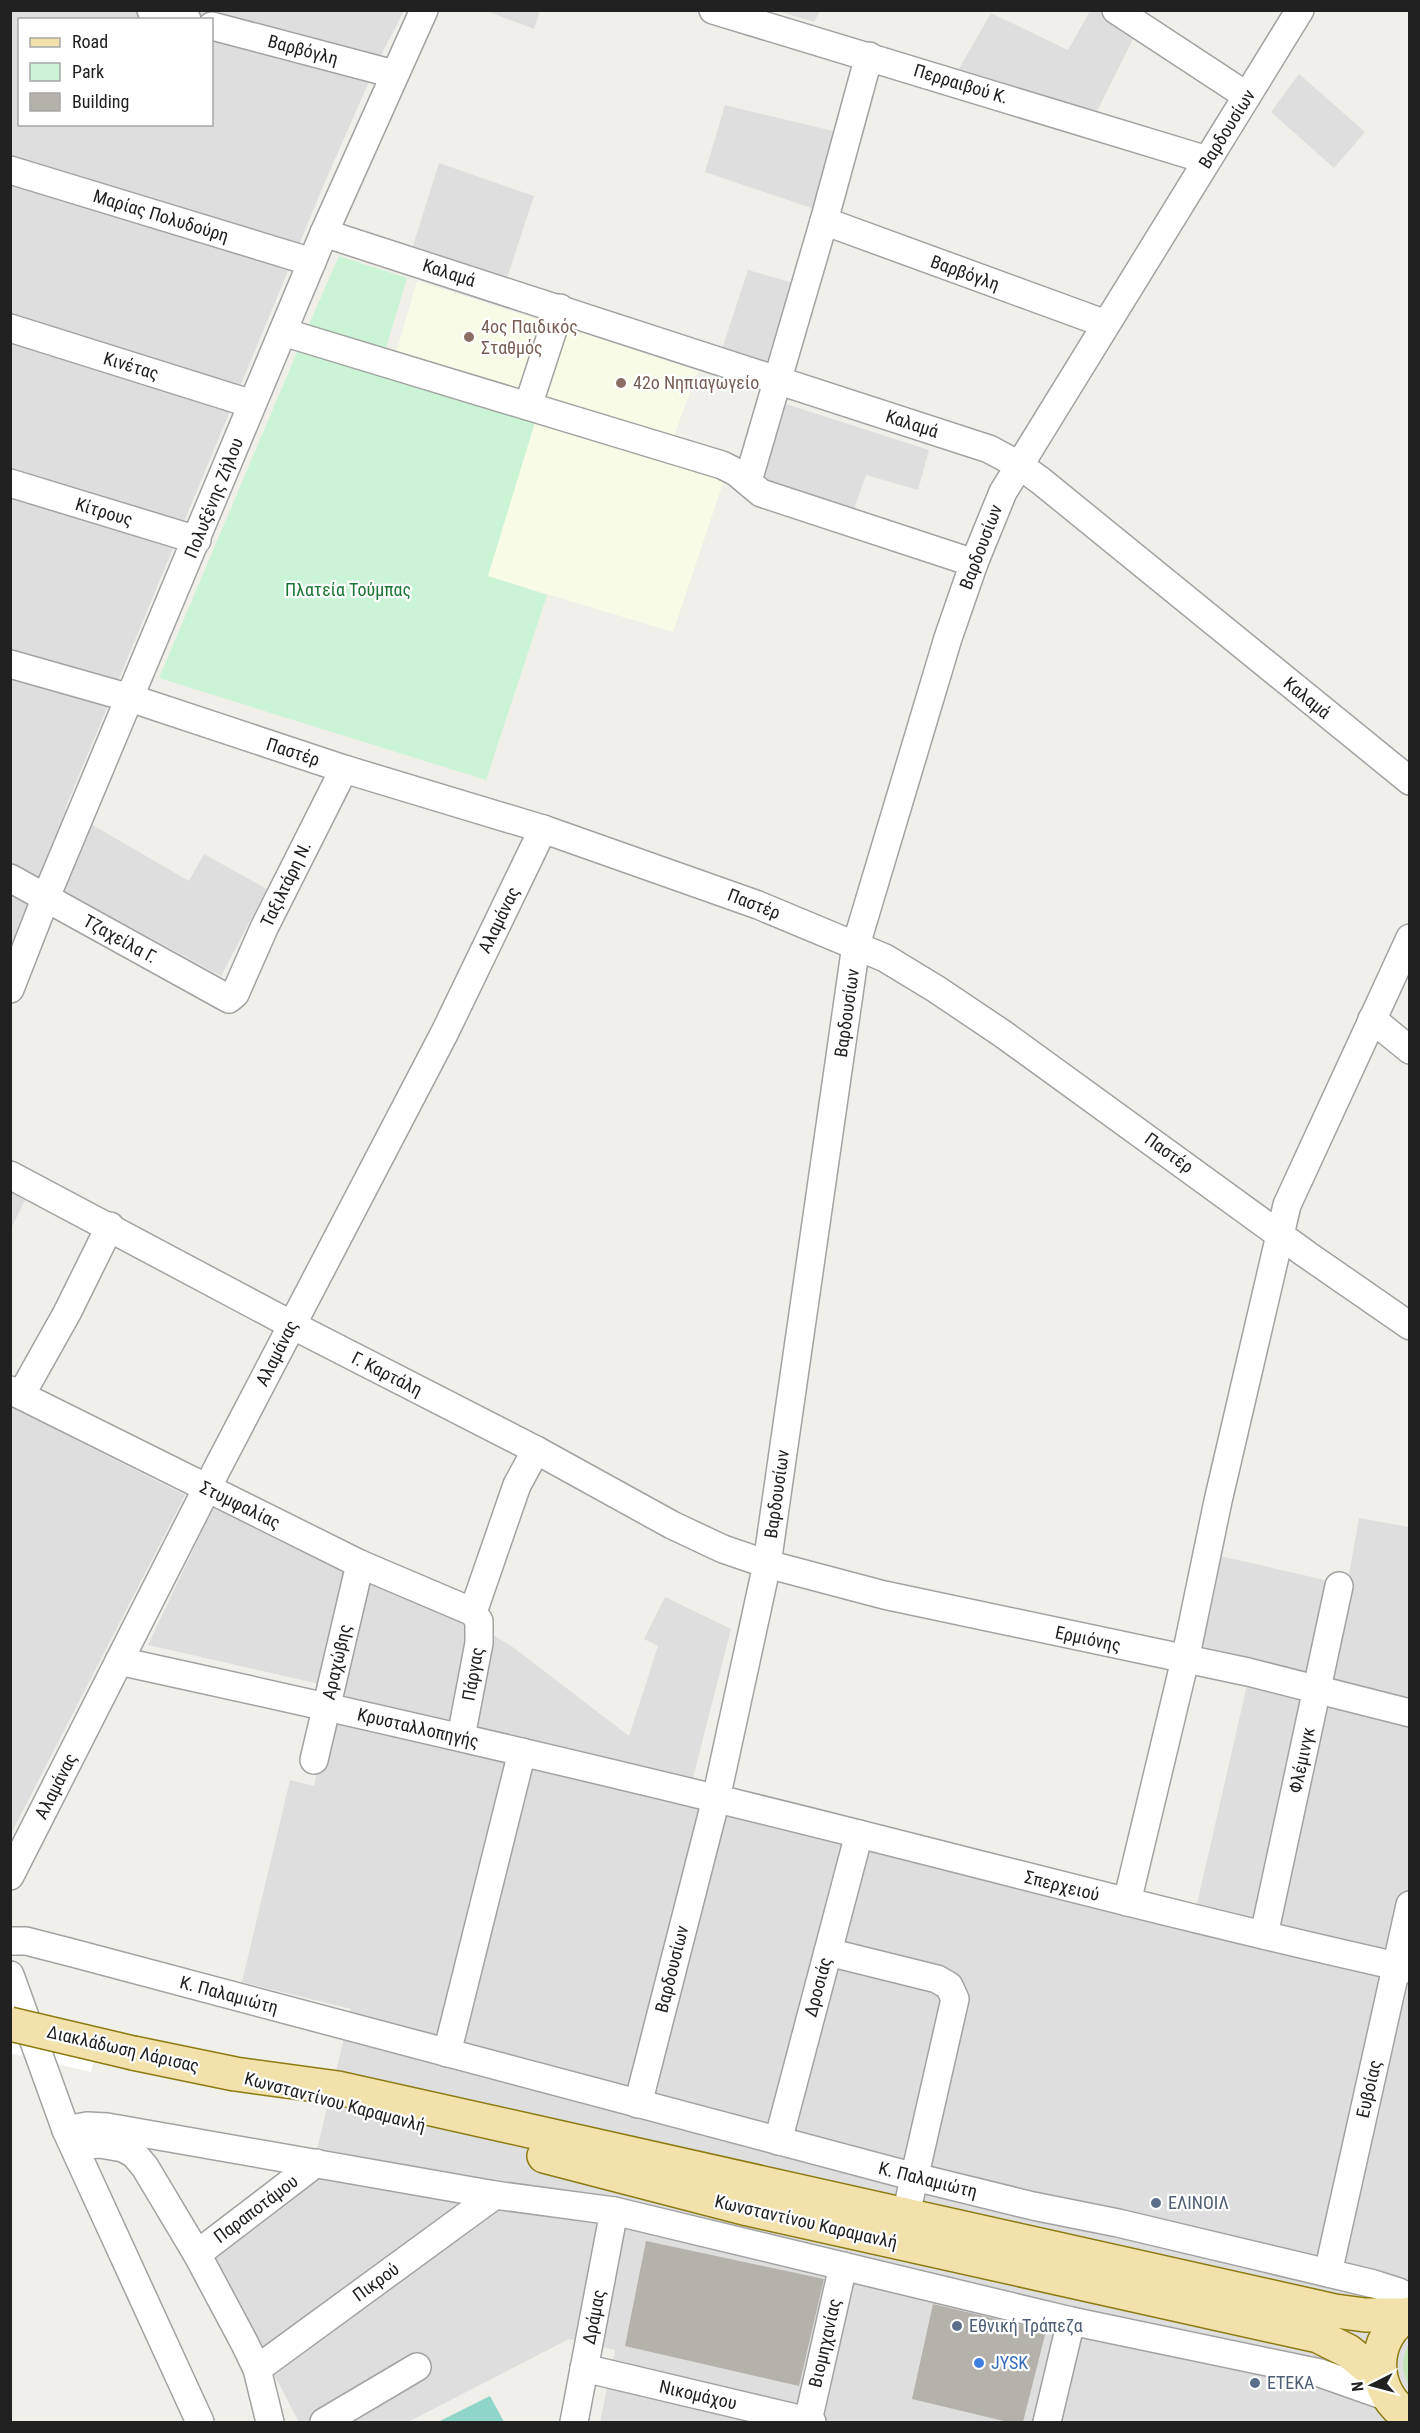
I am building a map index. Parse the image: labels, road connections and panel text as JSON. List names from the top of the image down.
{
  "streets": {
    "main road": ["Διακλάδωση Λάρισας", "Κωνσταντίνου Καραμανλή"],
    "street": [
      "Βαρβόγλη",
      "Περραιβού Κ.",
      "Βαρδουσίων",
      "Μαρίας Πολυδούρη",
      "Καλαμά",
      "Κινέτας",
      "Πολυξένης Ζήλου",
      "Κίτρους",
      "Παστέρ",
      "Ταξιλτάρη Ν.",
      "Αλαμάνας",
      "Τζαχείλα Γ.",
      "Γ. Καρτάλη",
      "Στυμφαλίας",
      "Ερμιόνης",
      "Αραχώβης",
      "Πάργας",
      "Κρυσταλλοπηγής",
      "Φλέμινγκ",
      "Σπερχειού",
      "Δροσιάς",
      "Κ. Παλαμιώτη",
      "Ευβοίας",
      "Παραποτάμου",
      "Πικρού",
      "Δράμας",
      "Βιομηχανίας",
      "Νικομάχου"
    ]
  },
  "crossings": [
    ["Βαρβόγλη", "Βαρδουσίων"],
    ["Βαρβόγλη", "Πολυξένης Ζήλου"],
    ["Περραιβού Κ.", "Βαρδουσίων"],
    ["Βαρδουσίων", "Καλαμά"],
    ["Βαρδουσίων", "Παστέρ"],
    ["Βαρδουσίων", "Γ. Καρτάλη"],
    ["Βαρδουσίων", "Ερμιόνης"],
    ["Βαρδουσίων", "Κρυσταλλοπηγής"],
    ["Βαρδουσίων", "Σπερχειού"],
    ["Βαρδουσίων", "Κ. Παλαμιώτη"],
    ["Μαρίας Πολυδούρη", "Πολυξένης Ζήλου"],
    ["Καλαμά", "Πολυξένης Ζήλου"],
    ["Κινέτας", "Πολυξένης Ζήλου"],
    ["Πολυξένης Ζήλου", "Κίτρους"],
    ["Πολυξένης Ζήλου", "Παστέρ"],
    ["Πολυξένης Ζήλου", "Τζαχείλα Γ."],
    ["Παστέρ", "Ταξιλτάρη Ν."],
    ["Παστέρ", "Αλαμάνας"],
    ["Ταξιλτάρη Ν.", "Τζαχείλα Γ."],
    ["Αλαμάνας", "Γ. Καρτάλη"],
    ["Αλαμάνας", "Στυμφαλίας"],
    ["Αλαμάνας", "Κρυσταλλοπηγής"],
    ["Γ. Καρτάλη", "Ερμιόνης"],
    ["Στυμφαλίας", "Αραχώβης"],
    ["Στυμφαλίας", "Πάργας"],
    ["Ερμιόνης", "Φλέμινγκ"],
    ["Αραχώβης", "Κρυσταλλοπηγής"],
    ["Πάργας", "Κρυσταλλοπηγής"],
    ["Κρυσταλλοπηγής", "Σπερχειού"],
    ["Φλέμινγκ", "Σπερχειού"],
    ["Σπερχειού", "Δροσιάς"],
    ["Σπερχειού", "Ευβοίας"],
    ["Δροσιάς", "Κ. Παλαμιώτη"],
    ["Κ. Παλαμιώτη", "Ευβοίας"],
    ["Κ. Παλαμιώτη", "Κωνσταντίνου Καραμανλή"],
    ["Διακλάδωση Λάρισας", "Κωνσταντίνου Καραμανλή"],
    ["Κωνσταντίνου Καραμανλή", "Παραποτάμου"],
    ["Κωνσταντίνου Καραμανλή", "Πικρού"],
    ["Κωνσταντίνου Καραμανλή", "Δράμας"],
    ["Κωνσταντίνου Καραμανλή", "Βιομηχανίας"],
    ["Δράμας", "Νικομάχου"],
    ["Βιομηχανίας", "Νικομάχου"]
  ],
  "parks": ["Πλατεία Τούμπας"],
  "places": [
    "4ος Παιδικός Σταθμός",
    "42ο Νηπιαγωγείο",
    "ΕΛΙΝΟΙΛ",
    "Εθνική Τράπεζα",
    "JYSK",
    "ΕΤΕΚΑ"
  ],
  "legend": ["Road", "Park", "Building"],
  "north": "left"
}
